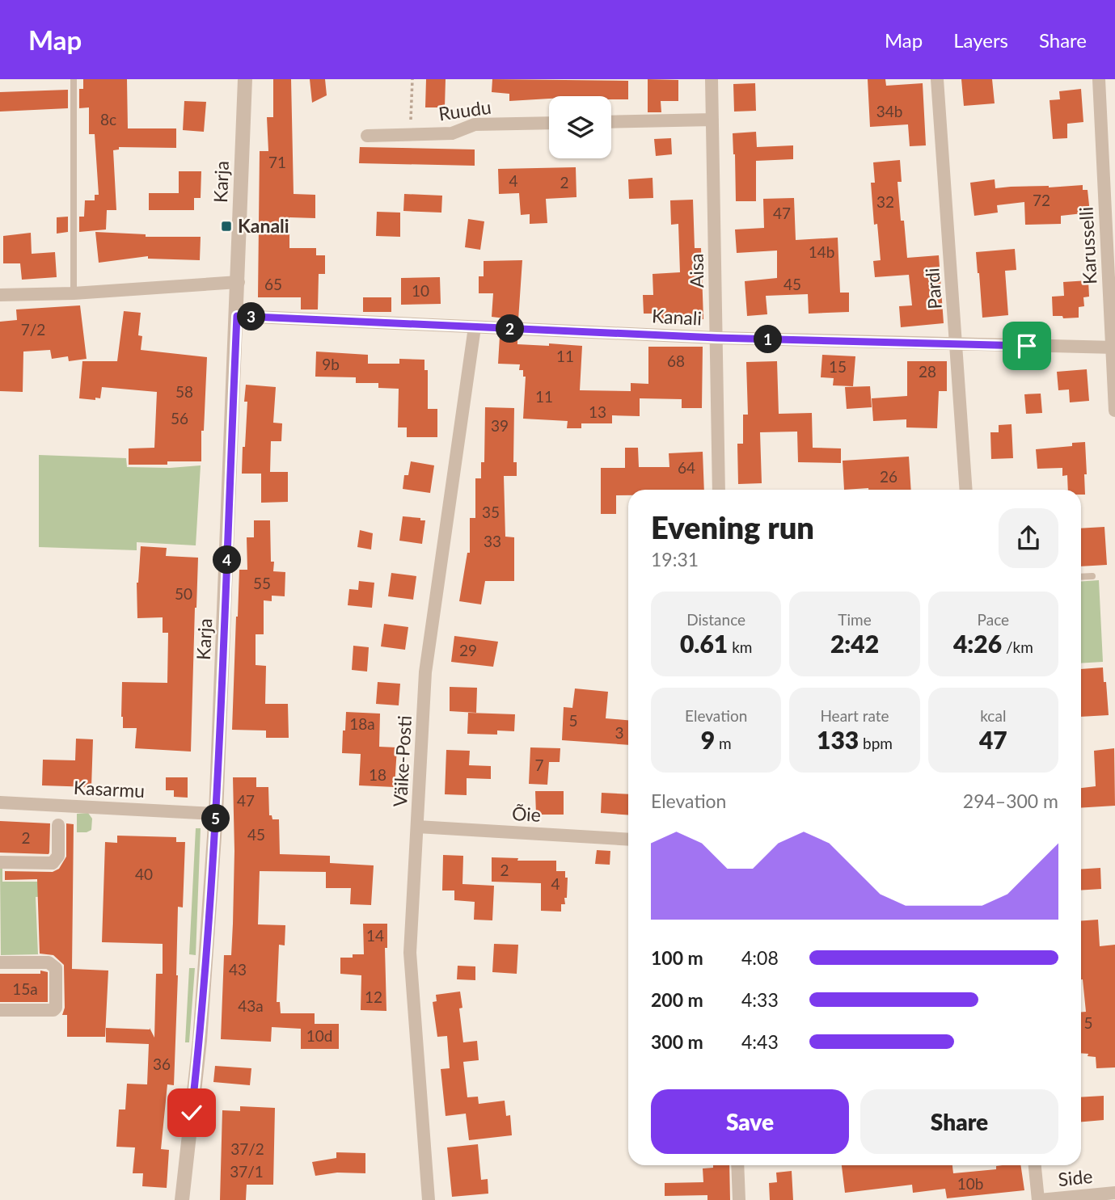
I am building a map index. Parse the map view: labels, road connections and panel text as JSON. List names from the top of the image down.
{
  "streets": {
    "street": [
      "Ruudu",
      "Karja",
      "Karusselli",
      "Aisa",
      "Pardi",
      "Kanali",
      "Väike-Posti",
      "Kasarmu",
      "Õie",
      "Side"
    ]
  },
  "crossings": [
    ["Karja", "Kanali"],
    ["Karja", "Kasarmu"],
    ["Karusselli", "Kanali"],
    ["Aisa", "Kanali"],
    ["Pardi", "Kanali"],
    ["Kanali", "Väike-Posti"],
    ["Väike-Posti", "Õie"]
  ],
  "places": {
    "transit": ["Kanali"]
  },
  "house_numbers": [
    "34b",
    "8c",
    "71",
    "4",
    "2",
    "72",
    "32",
    "47",
    "14b",
    "65",
    "45",
    "10",
    "7/2",
    "11",
    "68",
    "9b",
    "15",
    "28",
    "58",
    "11",
    "13",
    "56",
    "39",
    "64",
    "26",
    "35",
    "33",
    "55",
    "50",
    "29",
    "5",
    "18a",
    "3",
    "7",
    "18",
    "47",
    "45",
    "2",
    "2",
    "40",
    "4",
    "14",
    "43",
    "15a",
    "12",
    "43a",
    "5",
    "10d",
    "36",
    "37/2",
    "37/1",
    "10b"
  ],
  "page": {
    "header": "Map",
    "nav": ["Map", "Layers", "Share"],
    "pins": [
      "3",
      "2",
      "1",
      "4",
      "5"
    ],
    "heading": ["Evening run", "19:31"],
    "stats": [
      ["Distance", "0.61 km"],
      ["Time", "2:42"],
      ["Pace", "4:26 /km"],
      ["Elevation", "9 m"],
      ["Heart rate", "133 bpm"],
      ["kcal", "47"]
    ],
    "chart": ["Elevation", "294–300 m"],
    "list": [
      {
        "name": "100 m",
        "note": "4:08"
      },
      {
        "name": "200 m",
        "note": "4:33"
      },
      {
        "name": "300 m",
        "note": "4:43"
      }
    ],
    "buttons": ["Save", "Share"]
  }
}
